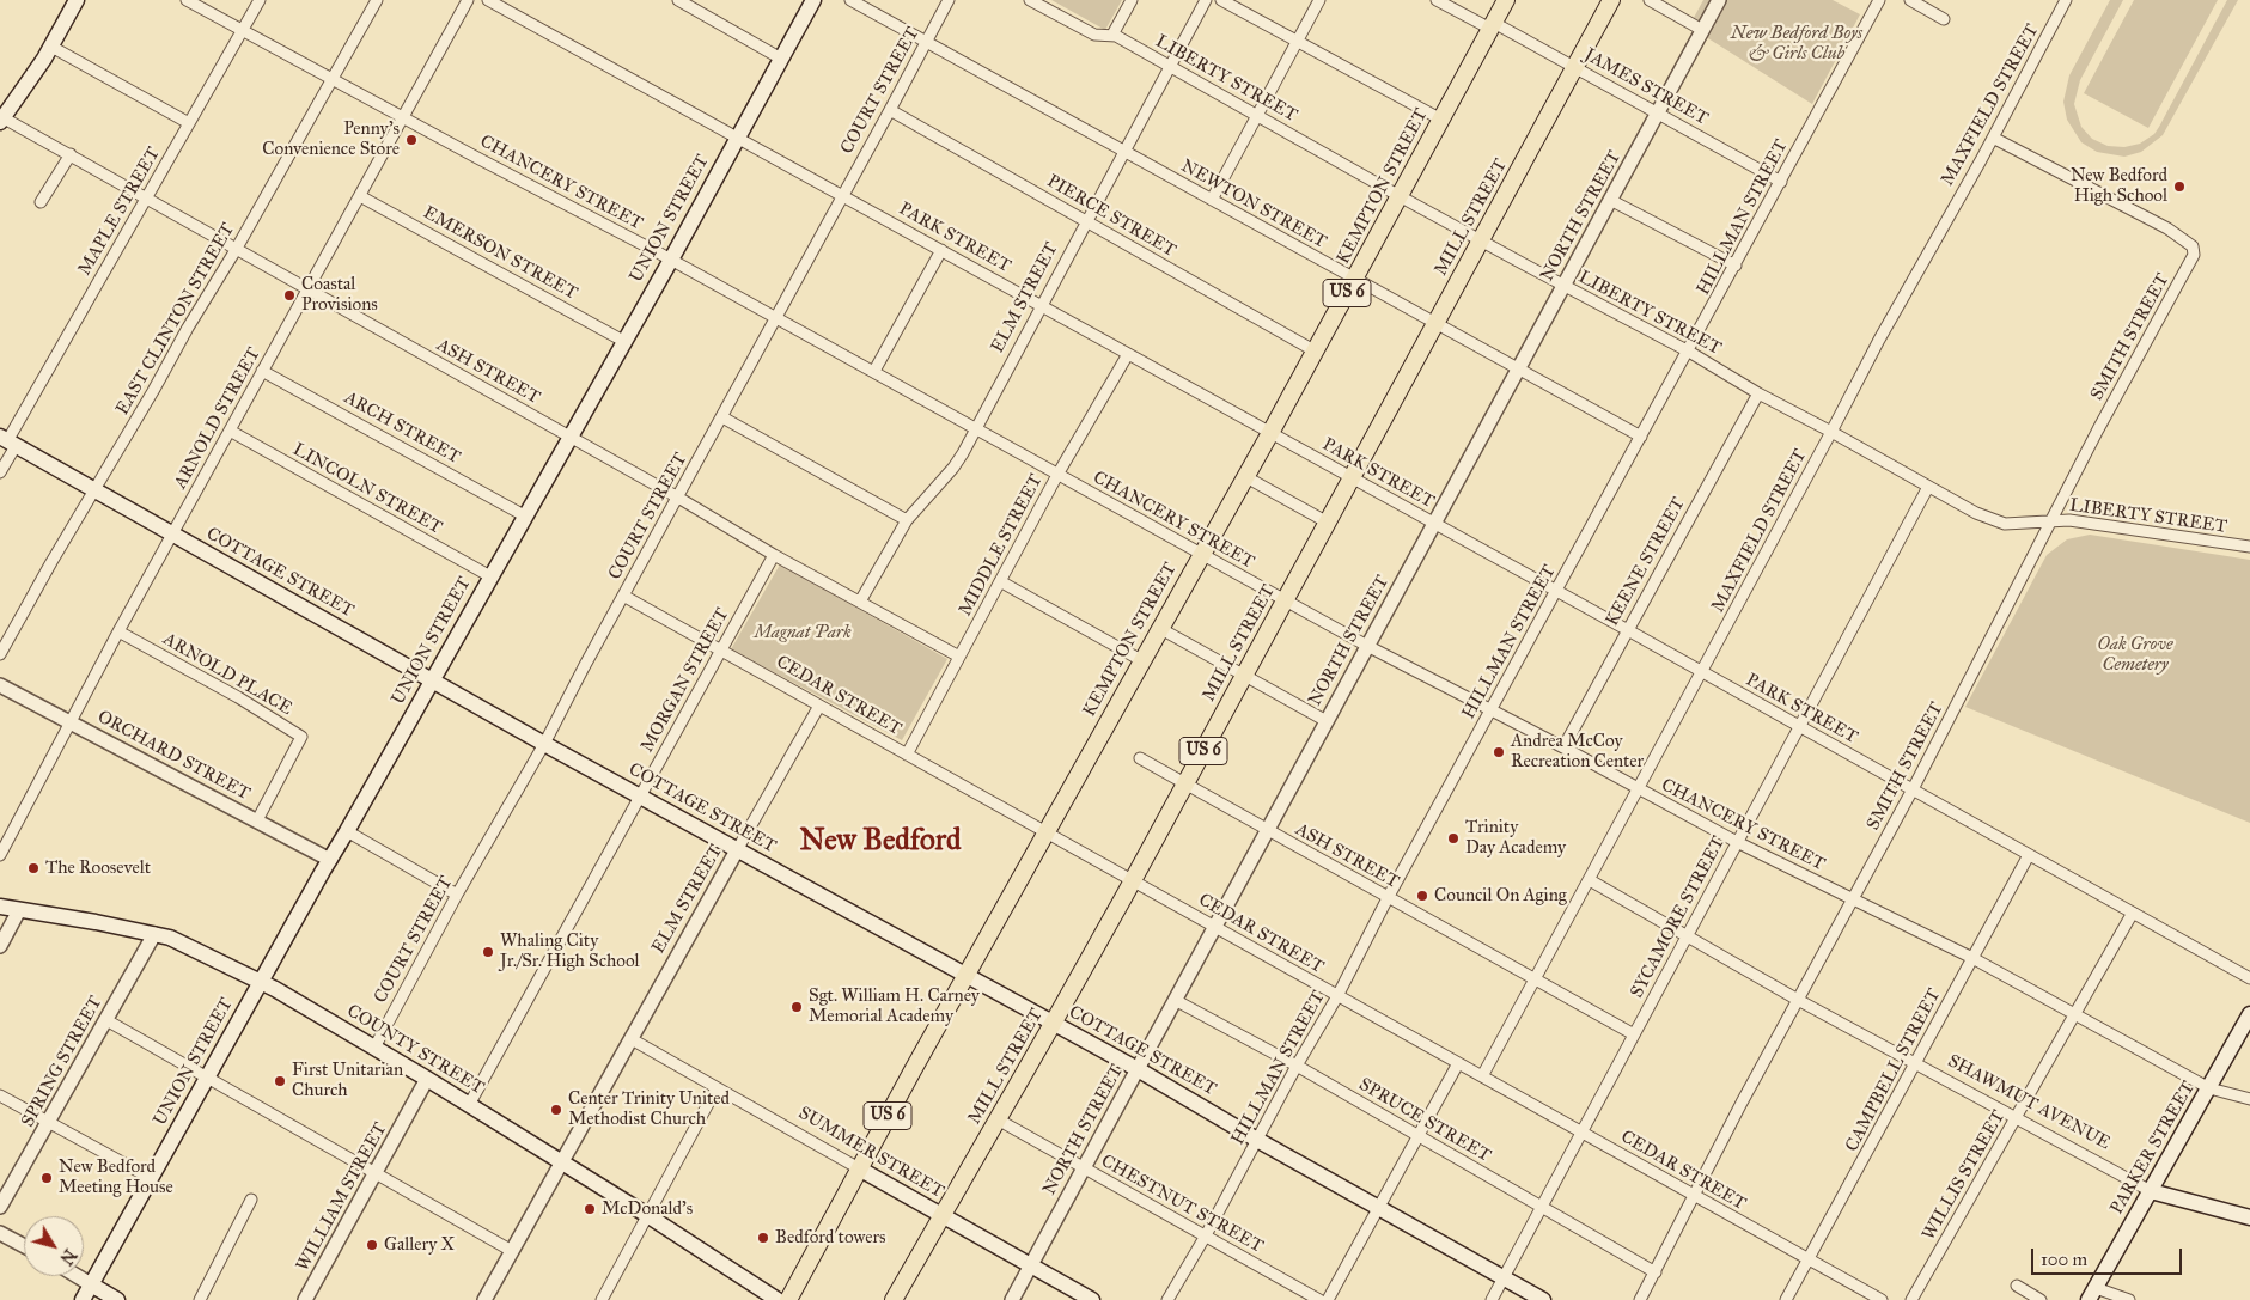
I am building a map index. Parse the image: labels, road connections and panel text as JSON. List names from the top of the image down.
{
  "streets": {
    "main road": [
      "KEMPTON STREET",
      "MILL STREET",
      "UNION STREET",
      "US 6",
      "COTTAGE STREET",
      "COUNTY STREET",
      "SHAWMUT AVENUE",
      "PARKER STREET",
      "SUMMER STREET"
    ],
    "street": [
      "LIBERTY STREET",
      "JAMES STREET",
      "COURT STREET",
      "MAXFIELD STREET",
      "CHANCERY STREET",
      "NEWTON STREET",
      "MAPLE STREET",
      "PIERCE STREET",
      "NORTH STREET",
      "HILLMAN STREET",
      "PARK STREET",
      "EMERSON STREET",
      "ELM STREET",
      "EAST CLINTON STREET",
      "SMITH STREET",
      "ASH STREET",
      "ARNOLD STREET",
      "ARCH STREET",
      "LINCOLN STREET",
      "MIDDLE STREET",
      "KEENE STREET",
      "ARNOLD PLACE",
      "MORGAN STREET",
      "CEDAR STREET",
      "ORCHARD STREET",
      "SYCAMORE STREET",
      "SPRING STREET",
      "CAMPBELL STREET",
      "SPRUCE STREET",
      "WILLIS STREET",
      "WILLIAM STREET",
      "CHESTNUT STREET"
    ]
  },
  "crossings": [
    ["LIBERTY STREET", "MAXFIELD STREET"],
    ["LIBERTY STREET", "KEMPTON STREET"],
    ["LIBERTY STREET", "NORTH STREET"],
    ["LIBERTY STREET", "MILL STREET"],
    ["LIBERTY STREET", "HILLMAN STREET"],
    ["LIBERTY STREET", "ELM STREET"],
    ["LIBERTY STREET", "SMITH STREET"],
    ["LIBERTY STREET", "KEENE STREET"],
    ["LIBERTY STREET", "SYCAMORE STREET"],
    ["JAMES STREET", "KEMPTON STREET"],
    ["JAMES STREET", "NORTH STREET"],
    ["JAMES STREET", "MILL STREET"],
    ["JAMES STREET", "HILLMAN STREET"],
    ["COURT STREET", "CHANCERY STREET"],
    ["COURT STREET", "NEWTON STREET"],
    ["COURT STREET", "PIERCE STREET"],
    ["COURT STREET", "PARK STREET"],
    ["COURT STREET", "ASH STREET"],
    ["COURT STREET", "COTTAGE STREET"],
    ["COURT STREET", "CEDAR STREET"],
    ["COURT STREET", "COUNTY STREET"],
    ["MAXFIELD STREET", "CHANCERY STREET"],
    ["MAXFIELD STREET", "PARK STREET"],
    ["MAXFIELD STREET", "SMITH STREET"],
    ["MAXFIELD STREET", "ASH STREET"],
    ["MAXFIELD STREET", "CEDAR STREET"],
    ["CHANCERY STREET", "KEMPTON STREET"],
    ["CHANCERY STREET", "MAPLE STREET"],
    ["CHANCERY STREET", "NORTH STREET"],
    ["CHANCERY STREET", "MILL STREET"],
    ["CHANCERY STREET", "HILLMAN STREET"],
    ["CHANCERY STREET", "UNION STREET"],
    ["CHANCERY STREET", "ELM STREET"],
    ["CHANCERY STREET", "EAST CLINTON STREET"],
    ["CHANCERY STREET", "SMITH STREET"],
    ["CHANCERY STREET", "ARNOLD STREET"],
    ["CHANCERY STREET", "MIDDLE STREET"],
    ["CHANCERY STREET", "KEENE STREET"],
    ["CHANCERY STREET", "SYCAMORE STREET"],
    ["CHANCERY STREET", "CAMPBELL STREET"],
    ["CHANCERY STREET", "PARKER STREET"],
    ["CHANCERY STREET", "WILLIS STREET"],
    ["KEMPTON STREET", "NEWTON STREET"],
    ["KEMPTON STREET", "PIERCE STREET"],
    ["KEMPTON STREET", "PARK STREET"],
    ["KEMPTON STREET", "COTTAGE STREET"],
    ["KEMPTON STREET", "CEDAR STREET"],
    ["KEMPTON STREET", "SUMMER STREET"],
    ["NEWTON STREET", "NORTH STREET"],
    ["NEWTON STREET", "MILL STREET"],
    ["NEWTON STREET", "HILLMAN STREET"],
    ["NEWTON STREET", "ELM STREET"],
    ["MAPLE STREET", "ASH STREET"],
    ["MAPLE STREET", "COTTAGE STREET"],
    ["PIERCE STREET", "ELM STREET"],
    ["NORTH STREET", "PARK STREET"],
    ["NORTH STREET", "ASH STREET"],
    ["NORTH STREET", "COTTAGE STREET"],
    ["NORTH STREET", "CEDAR STREET"],
    ["NORTH STREET", "SPRUCE STREET"],
    ["NORTH STREET", "SUMMER STREET"],
    ["NORTH STREET", "CHESTNUT STREET"],
    ["MILL STREET", "PARK STREET"],
    ["MILL STREET", "ASH STREET"],
    ["MILL STREET", "COTTAGE STREET"],
    ["MILL STREET", "CEDAR STREET"],
    ["MILL STREET", "SUMMER STREET"],
    ["MILL STREET", "CHESTNUT STREET"],
    ["HILLMAN STREET", "PARK STREET"],
    ["HILLMAN STREET", "ASH STREET"],
    ["HILLMAN STREET", "COTTAGE STREET"],
    ["HILLMAN STREET", "CEDAR STREET"],
    ["HILLMAN STREET", "SPRUCE STREET"],
    ["HILLMAN STREET", "CHESTNUT STREET"],
    ["UNION STREET", "PARK STREET"],
    ["UNION STREET", "EMERSON STREET"],
    ["UNION STREET", "ASH STREET"],
    ["UNION STREET", "ARCH STREET"],
    ["UNION STREET", "LINCOLN STREET"],
    ["UNION STREET", "COTTAGE STREET"],
    ["UNION STREET", "ORCHARD STREET"],
    ["UNION STREET", "COUNTY STREET"],
    ["PARK STREET", "ELM STREET"],
    ["PARK STREET", "SMITH STREET"],
    ["PARK STREET", "MIDDLE STREET"],
    ["PARK STREET", "KEENE STREET"],
    ["PARK STREET", "SYCAMORE STREET"],
    ["PARK STREET", "CAMPBELL STREET"],
    ["PARK STREET", "WILLIS STREET"],
    ["EMERSON STREET", "ARNOLD STREET"],
    ["ELM STREET", "ASH STREET"],
    ["ELM STREET", "COTTAGE STREET"],
    ["ELM STREET", "CEDAR STREET"],
    ["ELM STREET", "COUNTY STREET"],
    ["ELM STREET", "SUMMER STREET"],
    ["EAST CLINTON STREET", "ASH STREET"],
    ["EAST CLINTON STREET", "COTTAGE STREET"],
    ["SMITH STREET", "CEDAR STREET"],
    ["SMITH STREET", "SHAWMUT AVENUE"],
    ["SMITH STREET", "SPRUCE STREET"],
    ["ASH STREET", "ARNOLD STREET"],
    ["ASH STREET", "MIDDLE STREET"],
    ["ASH STREET", "MORGAN STREET"],
    ["ASH STREET", "SYCAMORE STREET"],
    ["ARNOLD STREET", "ARCH STREET"],
    ["ARNOLD STREET", "LINCOLN STREET"],
    ["ARNOLD STREET", "COTTAGE STREET"],
    ["ARNOLD STREET", "ARNOLD PLACE"],
    ["ARNOLD STREET", "ORCHARD STREET"],
    ["MIDDLE STREET", "CEDAR STREET"],
    ["COTTAGE STREET", "MORGAN STREET"],
    ["COTTAGE STREET", "SYCAMORE STREET"],
    ["ARNOLD PLACE", "ORCHARD STREET"],
    ["MORGAN STREET", "CEDAR STREET"],
    ["MORGAN STREET", "COUNTY STREET"],
    ["CEDAR STREET", "SYCAMORE STREET"],
    ["CEDAR STREET", "CAMPBELL STREET"],
    ["SYCAMORE STREET", "SPRUCE STREET"],
    ["COUNTY STREET", "SPRING STREET"],
    ["COUNTY STREET", "WILLIAM STREET"],
    ["CAMPBELL STREET", "SHAWMUT AVENUE"],
    ["SHAWMUT AVENUE", "PARKER STREET"],
    ["SHAWMUT AVENUE", "WILLIS STREET"]
  ],
  "districts": ["New Bedford"],
  "parks": ["New Bedford Boys & Girls Club", "Magnat Park", "Oak Grove Cemetery"],
  "places": [
    "Penny's Convenience Store",
    "New Bedford High School",
    "Coastal Provisions",
    "Andrea McCoy Recreation Center",
    "Trinity Day Academy",
    "The Roosevelt",
    "Council On Aging",
    "Whaling City Jr./Sr. High School",
    "Sgt. William H. Carney Memorial Academy",
    "First Unitarian Church",
    "Center Trinity United Methodist Church",
    "New Bedford Meeting House",
    "McDonald's",
    "Bedford towers",
    "Gallery X"
  ],
  "scale_bar": "100 m",
  "north": "bottom right"
}
